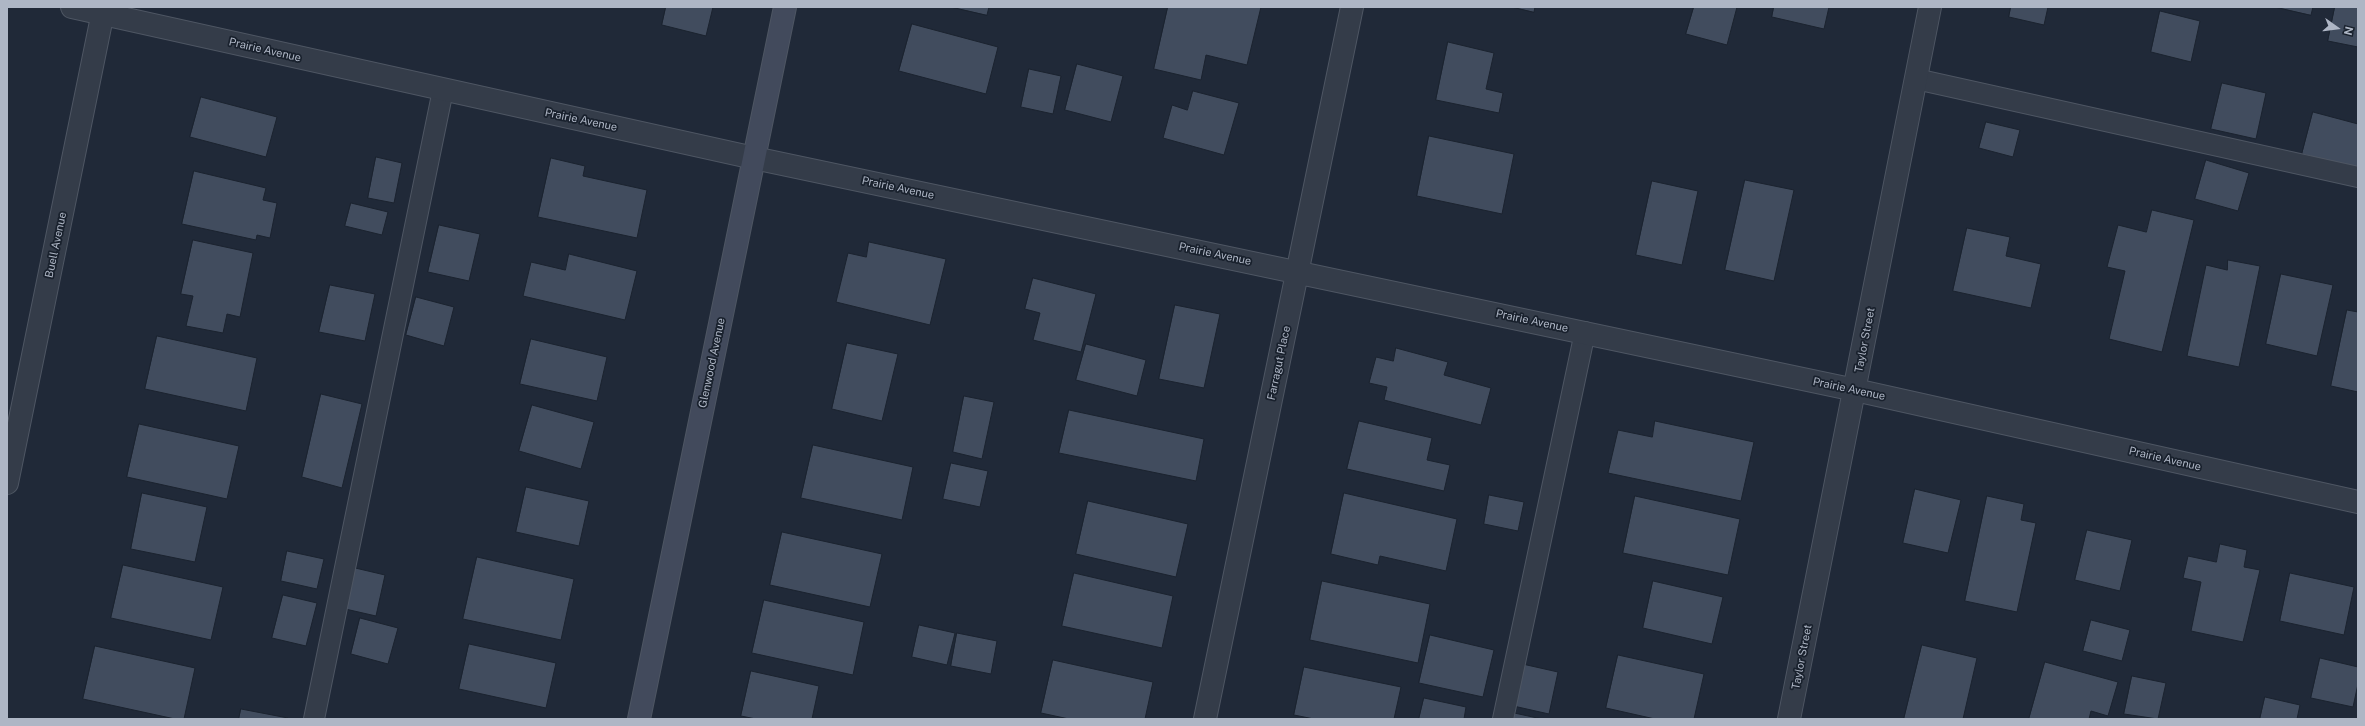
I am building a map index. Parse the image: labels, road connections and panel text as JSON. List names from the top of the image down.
{
  "streets": {
    "street": [
      "Prairie Avenue",
      "Buell Avenue",
      "Taylor Street",
      "Glenwood Avenue",
      "Farragut Place"
    ]
  },
  "crossings": [
    ["Prairie Avenue", "Buell Avenue"],
    ["Prairie Avenue", "Taylor Street"],
    ["Prairie Avenue", "Glenwood Avenue"],
    ["Prairie Avenue", "Farragut Place"]
  ],
  "north": "right"
}
